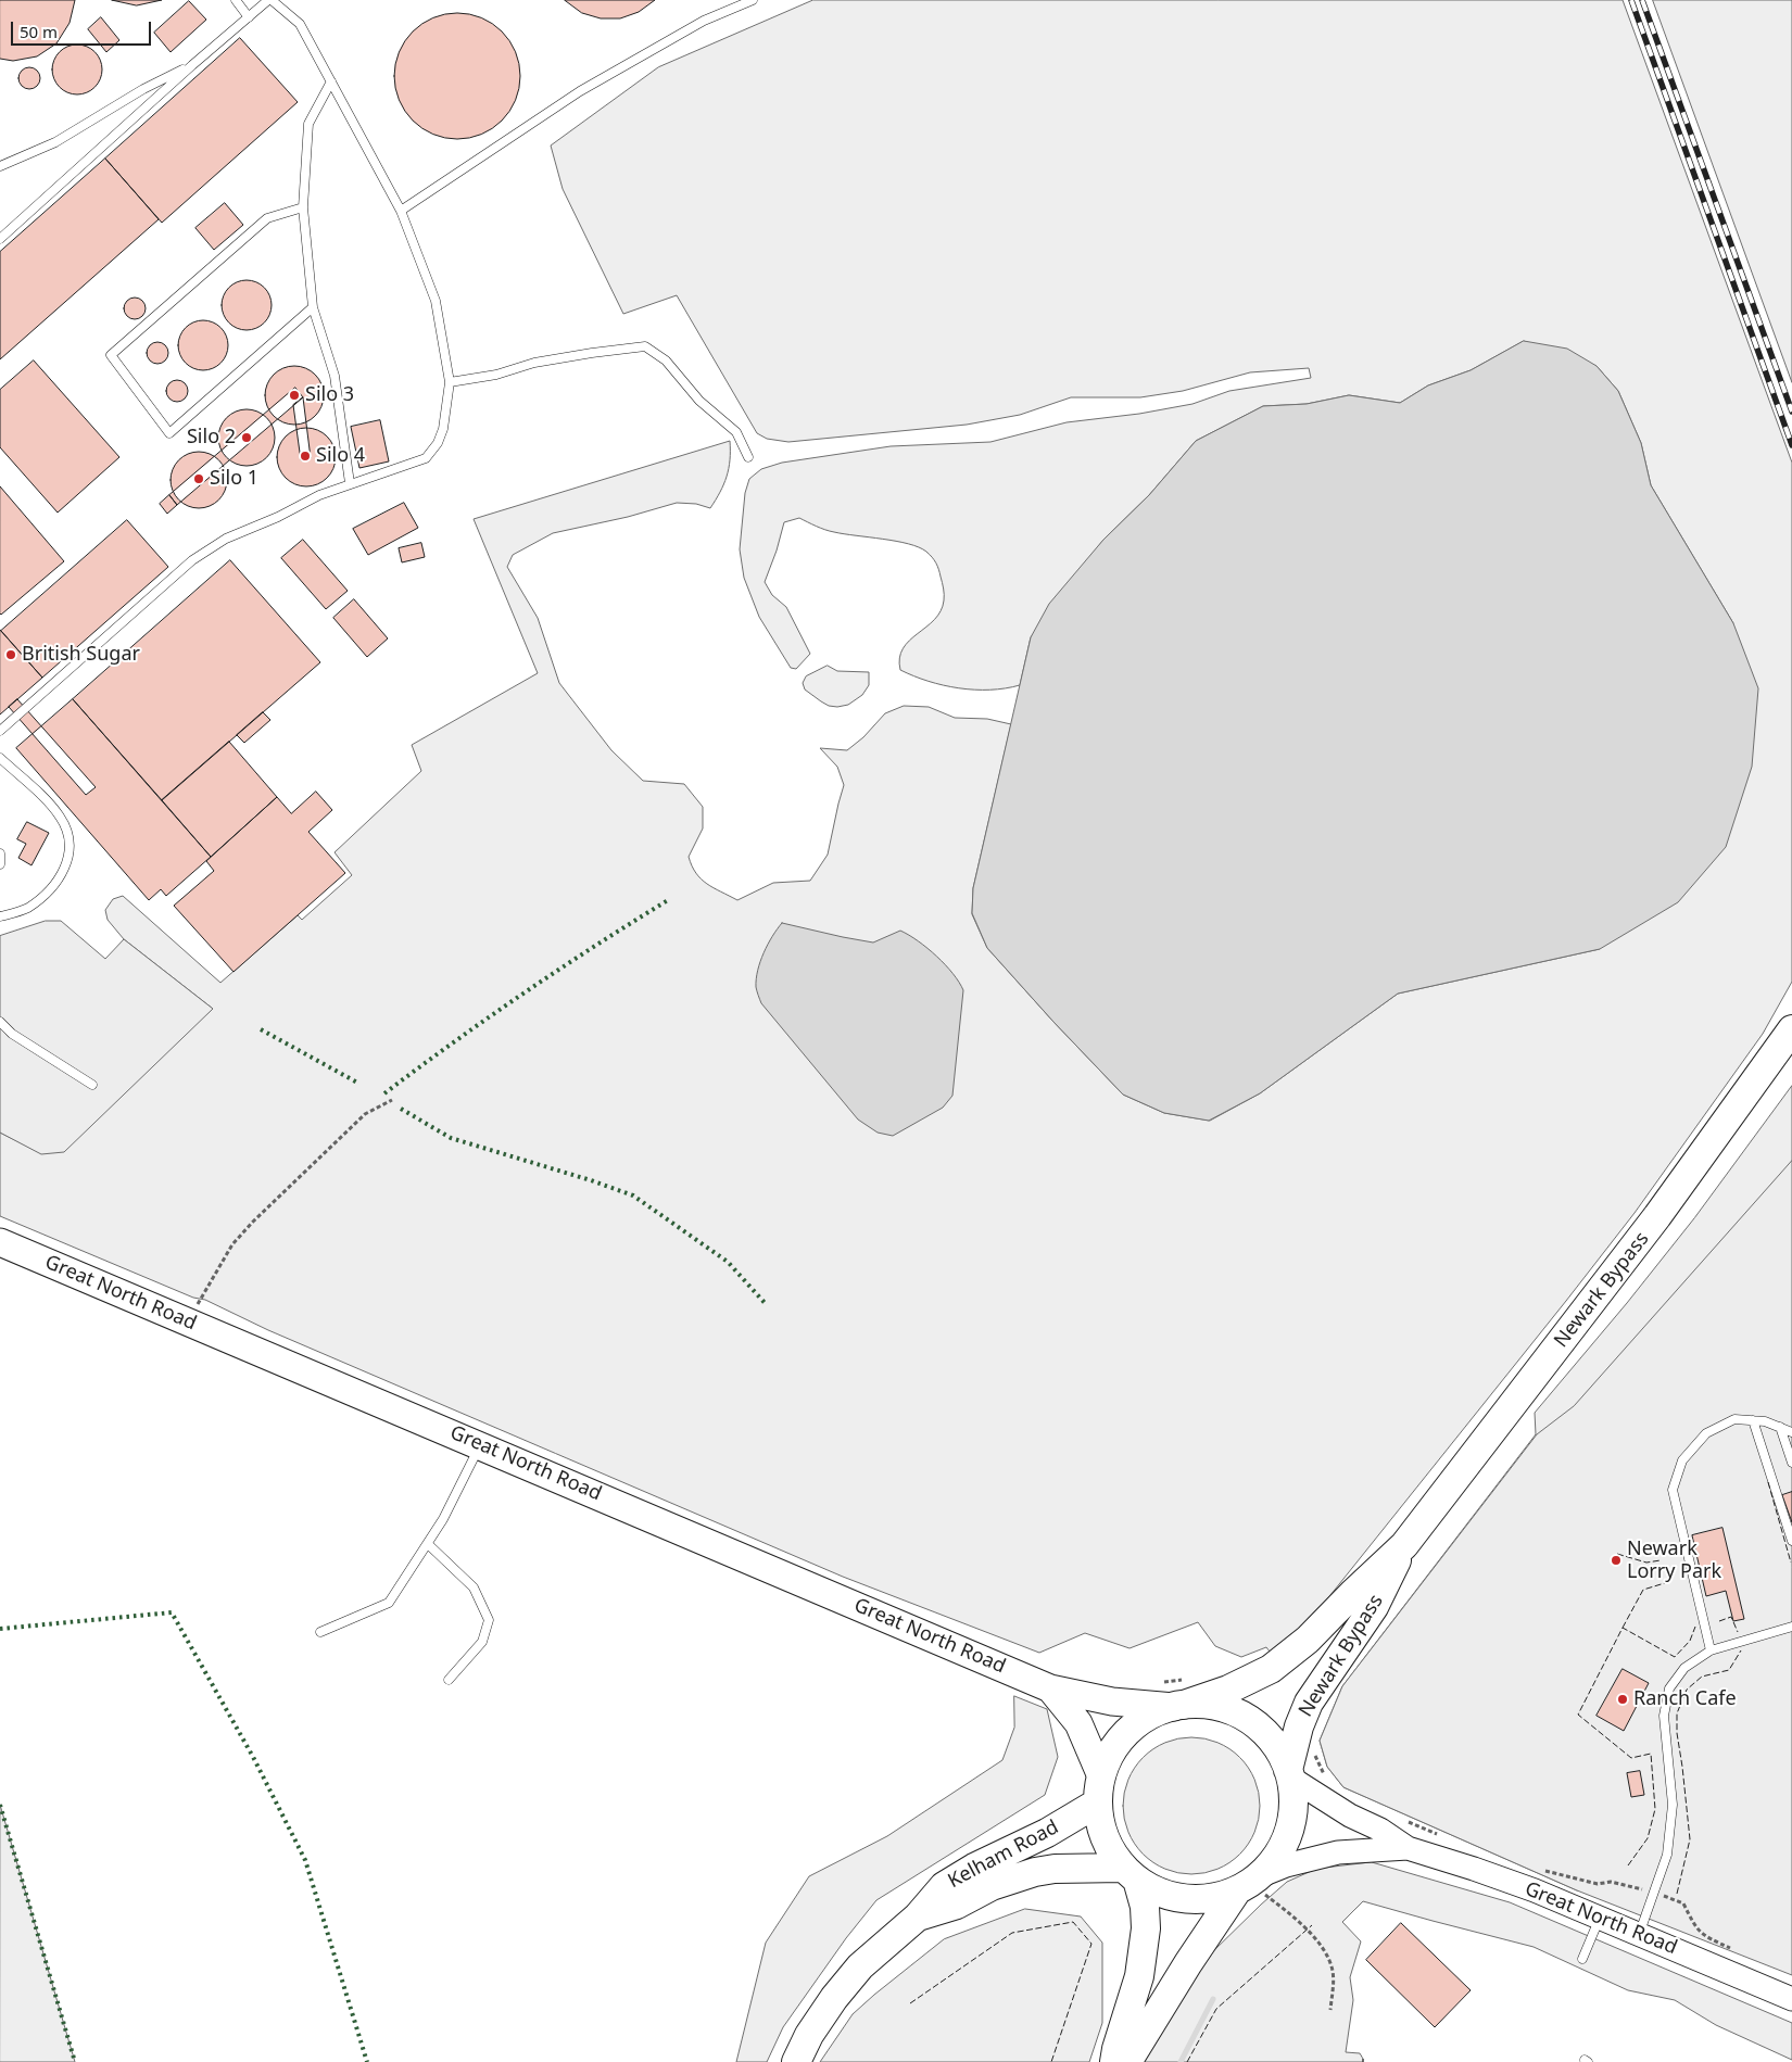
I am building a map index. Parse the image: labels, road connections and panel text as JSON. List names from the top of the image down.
{
  "streets": {
    "highway": ["Newark Bypass", "Kelham Road"],
    "main road": ["Great North Road"]
  },
  "crossings": [
    ["Newark Bypass", "Great North Road"],
    ["Newark Bypass", "Kelham Road"],
    ["Great North Road", "Kelham Road"]
  ],
  "places": [
    "Silo 3",
    "Silo 2",
    "Silo 4",
    "Silo 1",
    "British Sugar",
    "Newark Lorry Park",
    "Ranch Cafe"
  ],
  "scale_bar": "50 m"
}
